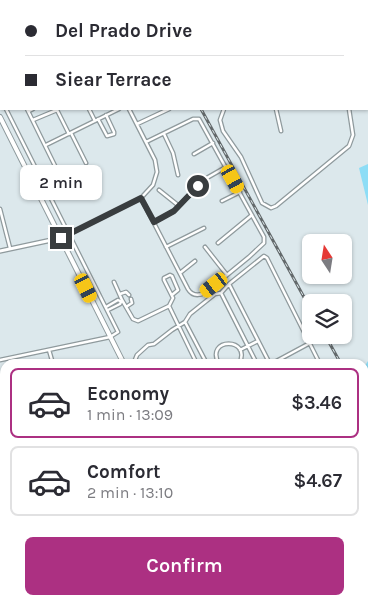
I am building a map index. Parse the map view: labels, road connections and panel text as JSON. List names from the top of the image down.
{
  "north": "top",
  "page": {
    "banner": ["Del Prado Drive", "Siear Terrace"],
    "bubble": "2 min",
    "list": [
      {
        "name": "Economy",
        "note": "1 min · 13:09",
        "value": "$3.46"
      },
      {
        "name": "Comfort",
        "note": "2 min · 13:10",
        "value": "$4.67"
      }
    ],
    "buttons": "Confirm"
  }
}
